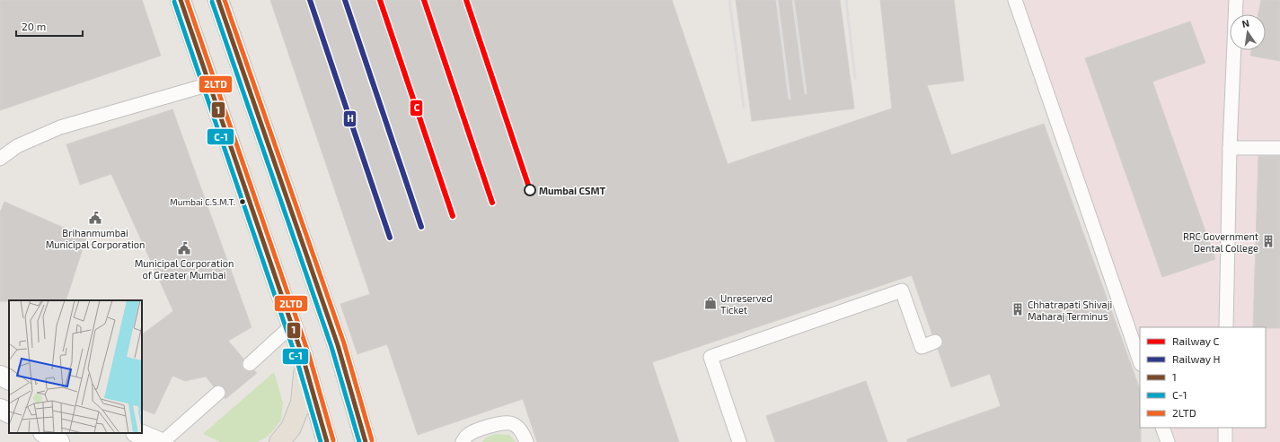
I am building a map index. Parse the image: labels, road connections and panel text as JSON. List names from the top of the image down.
{
  "places": {
    "other": ["Mumbai CSMT", "Mumbai C.S.M.T."],
    "public building": ["Brihanmumbai Municipal Corporation", "Municipal Corporation of Greater Mumbai"],
    "building": ["RRC Government Dental College", "Chhatrapati Shivaji Maharaj Terminus"],
    "shop": ["Unreserved Ticket"]
  },
  "lines": [
    "rail line C",
    "rail line H",
    "transit line 1",
    "transit line 2LTD",
    "transit line C-1"
  ],
  "legend": [
    "Railway C",
    "Railway H",
    "1",
    "C-1",
    "2LTD"
  ],
  "scale_bar": "20 m",
  "north": "top"
}
